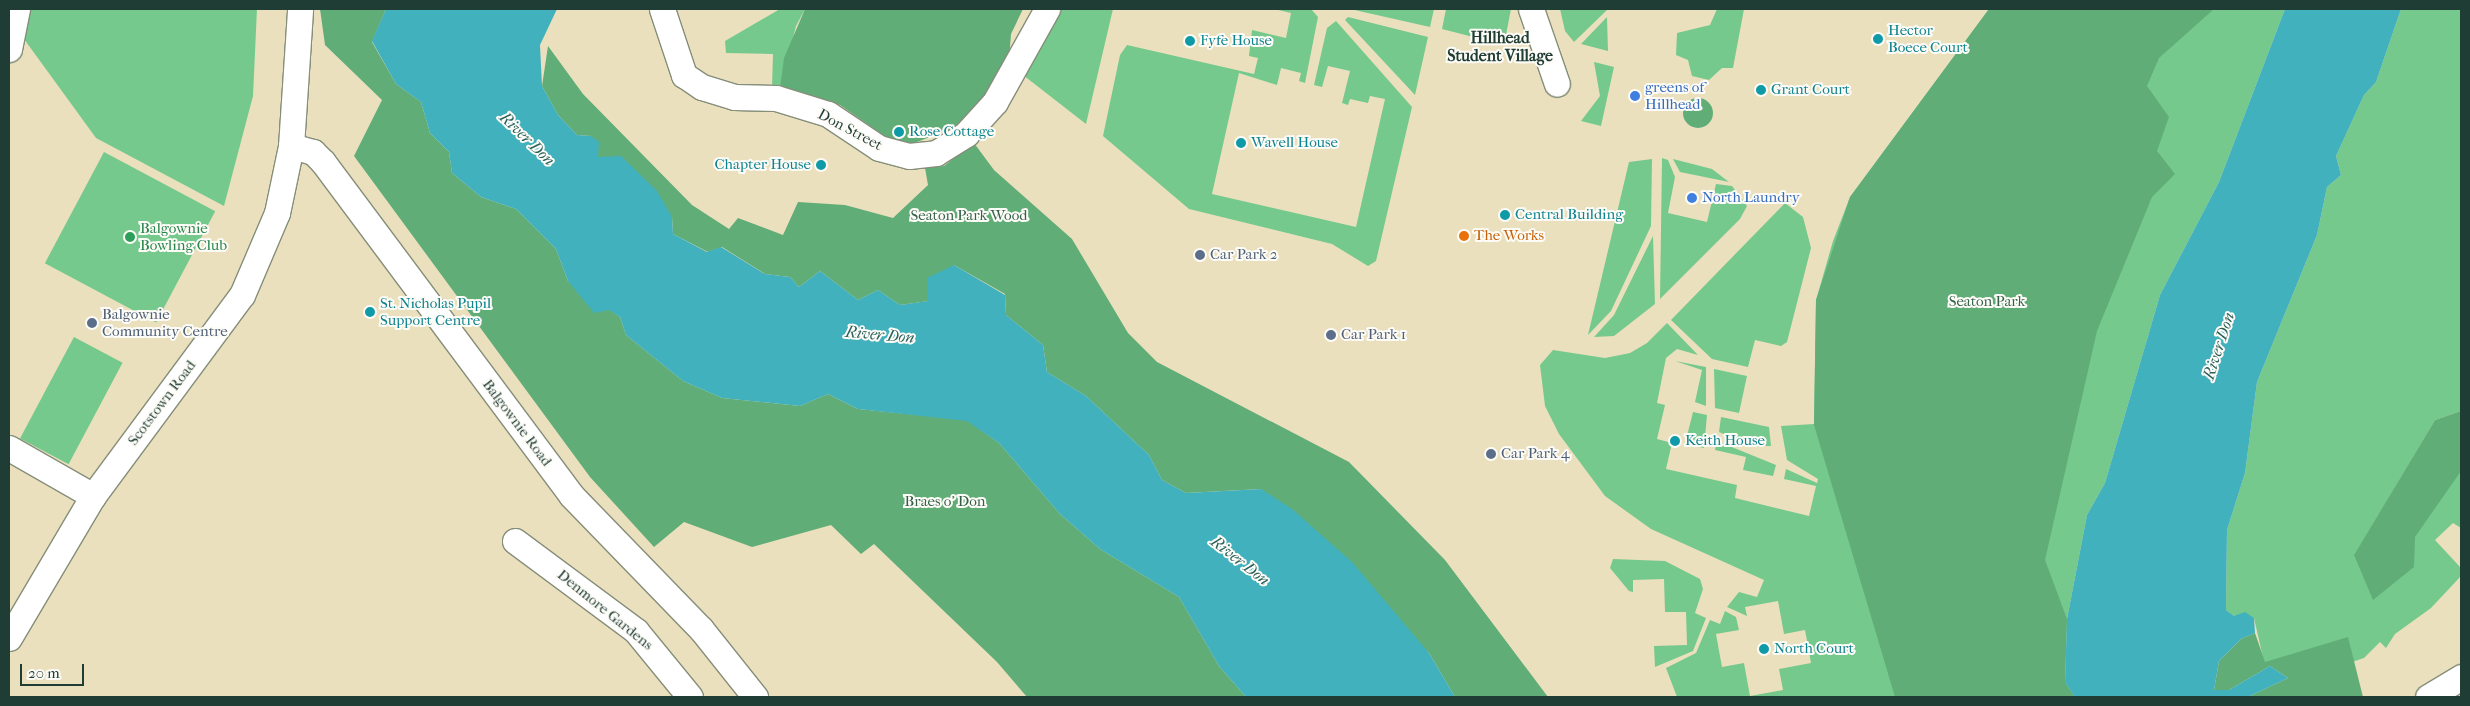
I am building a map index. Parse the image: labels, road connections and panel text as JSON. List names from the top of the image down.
{
  "streets": {
    "street": [
      "Don Street",
      "Scotstown Road",
      "Balgownie Road",
      "Denmore Gardens"
    ]
  },
  "crossings": [
    ["Scotstown Road", "Balgownie Road"]
  ],
  "districts": ["Hillhead Student Village"],
  "water": ["River Don"],
  "parks": ["Seaton Park Wood", "Seaton Park", "Braes o' Don"],
  "places": [
    "Hector Boece Court",
    "Fyfe House",
    "Grant Court",
    "greens of Hillhead",
    "Rose Cottage",
    "Wavell House",
    "Chapter House",
    "North Laundry",
    "Central Building",
    "The Works",
    "Balgownie Bowling Club",
    "Car Park 2",
    "St. Nicholas Pupil Support Centre",
    "Balgownie Community Centre",
    "Car Park 1",
    "Keith House",
    "Car Park 4",
    "North Court"
  ],
  "scale_bar": "20 m"
}
